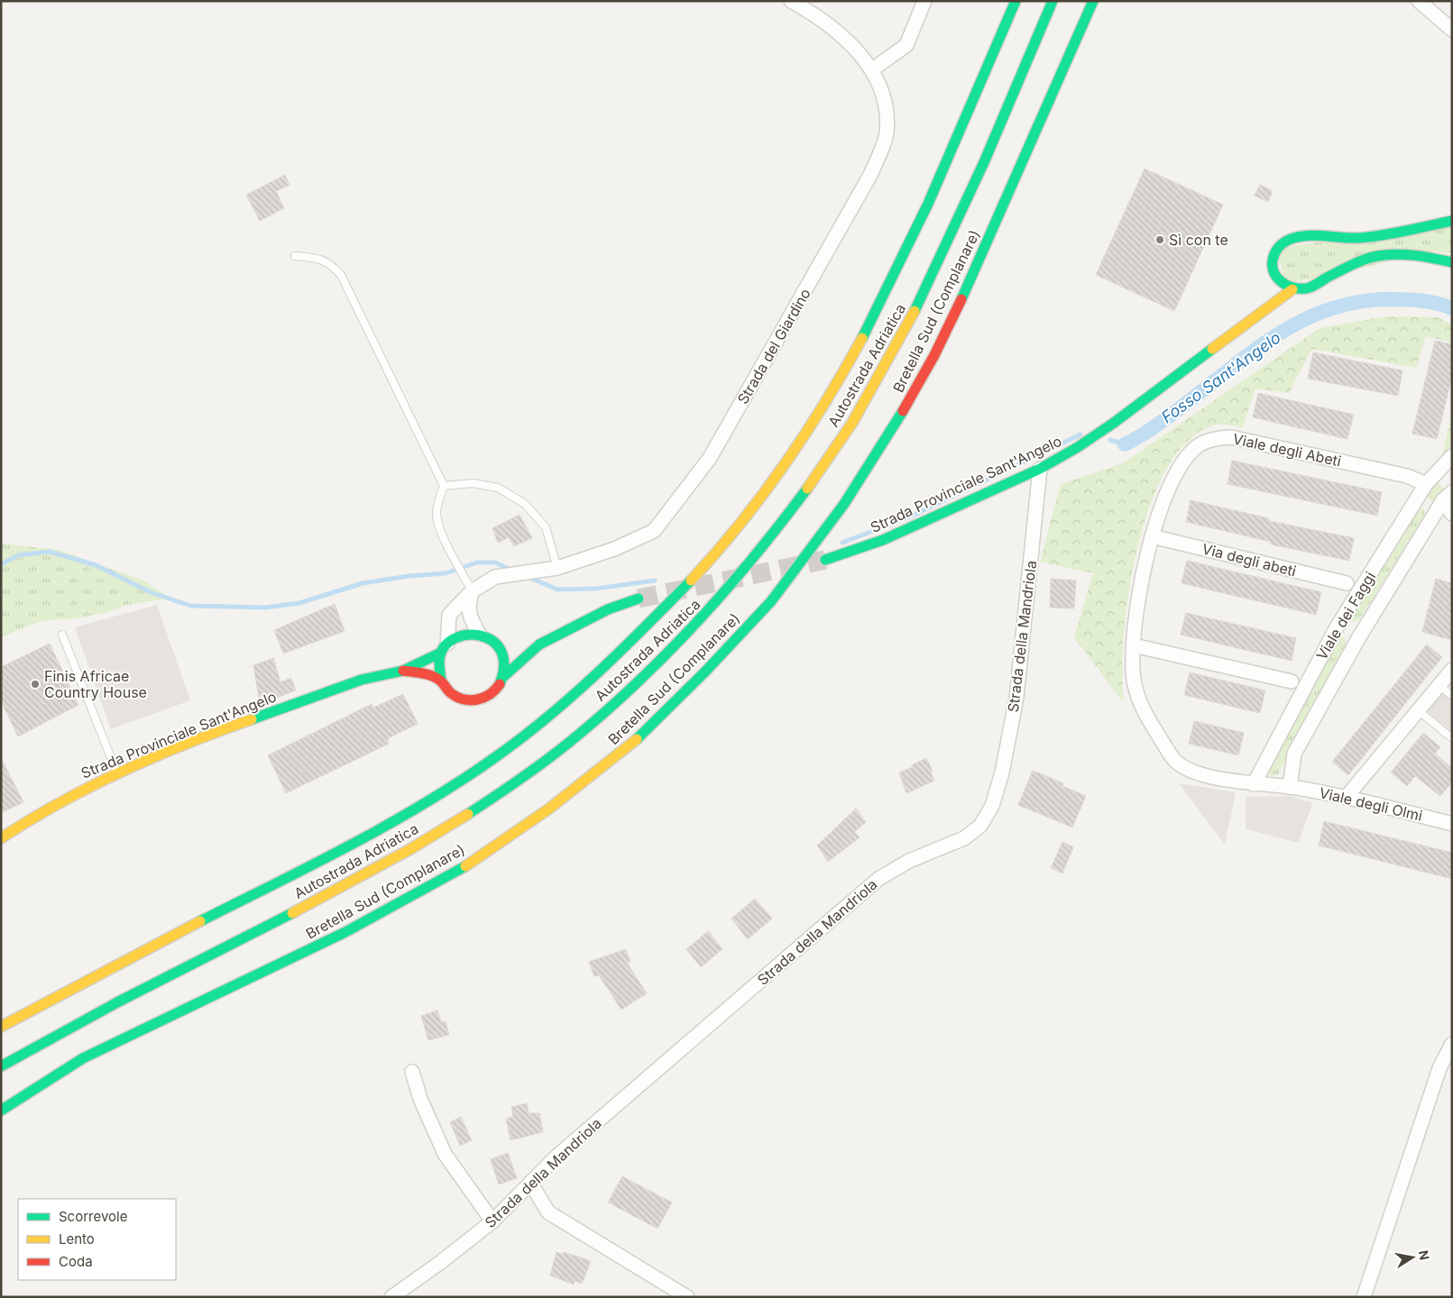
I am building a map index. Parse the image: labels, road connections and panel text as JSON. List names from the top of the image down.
{
  "streets": {
    "main road": ["Bretella Sud (Complanare)", "Autostrada Adriatica", "Strada Provinciale Sant'Angelo"],
    "street": [
      "Strada del Giardino",
      "Viale degli Abeti",
      "Via degli abeti",
      "Viale dei Faggi",
      "Strada della Mandriola",
      "Viale degli Olmi"
    ]
  },
  "crossings": [
    ["Strada del Giardino", "Strada Provinciale Sant'Angelo"],
    ["Viale degli Abeti", "Via degli abeti"],
    ["Viale degli Abeti", "Viale dei Faggi"],
    ["Strada Provinciale Sant'Angelo", "Strada della Mandriola"],
    ["Viale dei Faggi", "Viale degli Olmi"]
  ],
  "water": ["Fosso Sant'Angelo"],
  "places": ["Sì con te", "Finis Africae Country House"],
  "legend": ["Scorrevole", "Lento", "Coda"],
  "north": "right"
}
